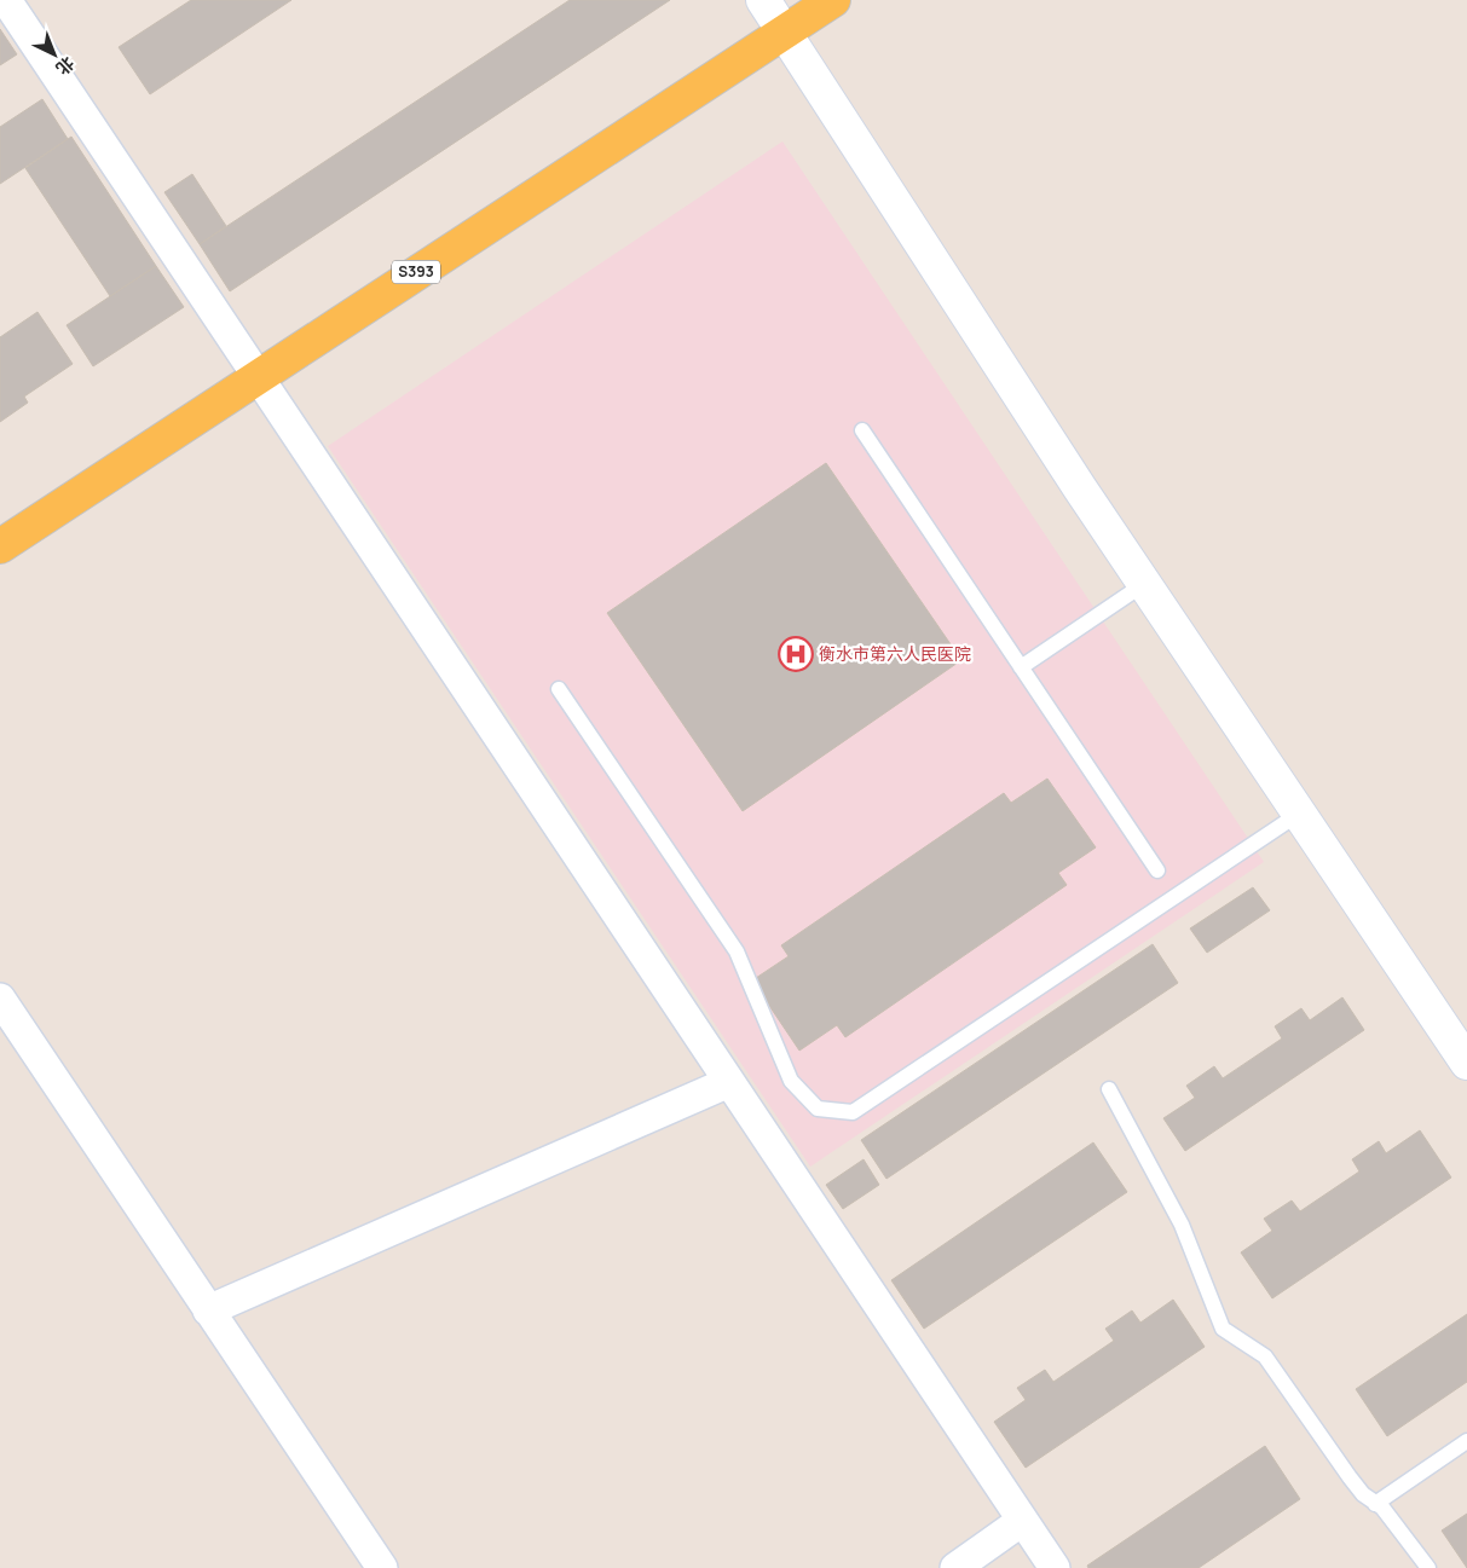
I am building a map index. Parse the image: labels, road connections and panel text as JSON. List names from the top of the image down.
{
  "streets": {
    "main road": ["S393"]
  },
  "places": {
    "hospital": ["衡水市第六人民医院"]
  },
  "north": "bottom right"
}
